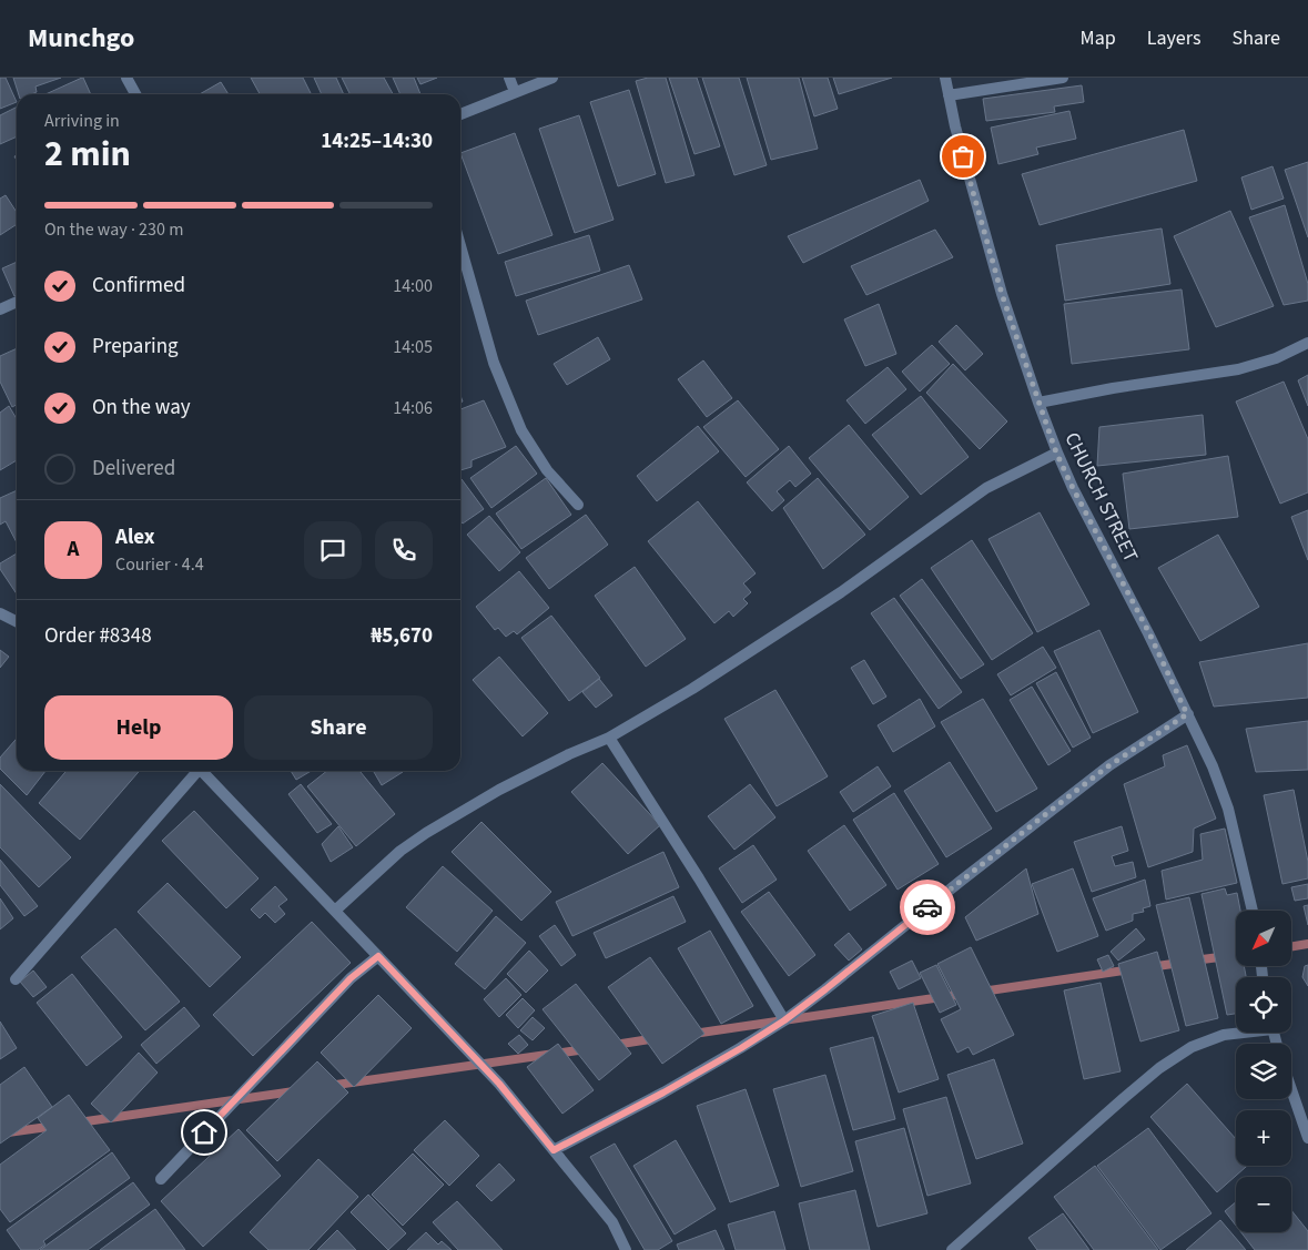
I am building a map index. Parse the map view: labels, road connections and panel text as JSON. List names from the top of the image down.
{
  "streets": {
    "street": ["CHURCH STREET"]
  },
  "north": "bottom left",
  "page": {
    "header": "Munchgo",
    "nav": ["Map", "Layers", "Share"],
    "heading": ["2 min", "Arriving in", "14:25–14:30"],
    "panel": [
      "Alex",
      "Courier · 4.4",
      "Order #8348",
      "₦5,670"
    ],
    "bar": "On the way · 230 m",
    "list": [
      ["Confirmed", "14:00"],
      ["Preparing", "14:05"],
      ["On the way", "14:06"],
      "Delivered"
    ],
    "round": "A",
    "buttons": ["Help", "Share"],
    "map_buttons": ["+", "−"]
  }
}
